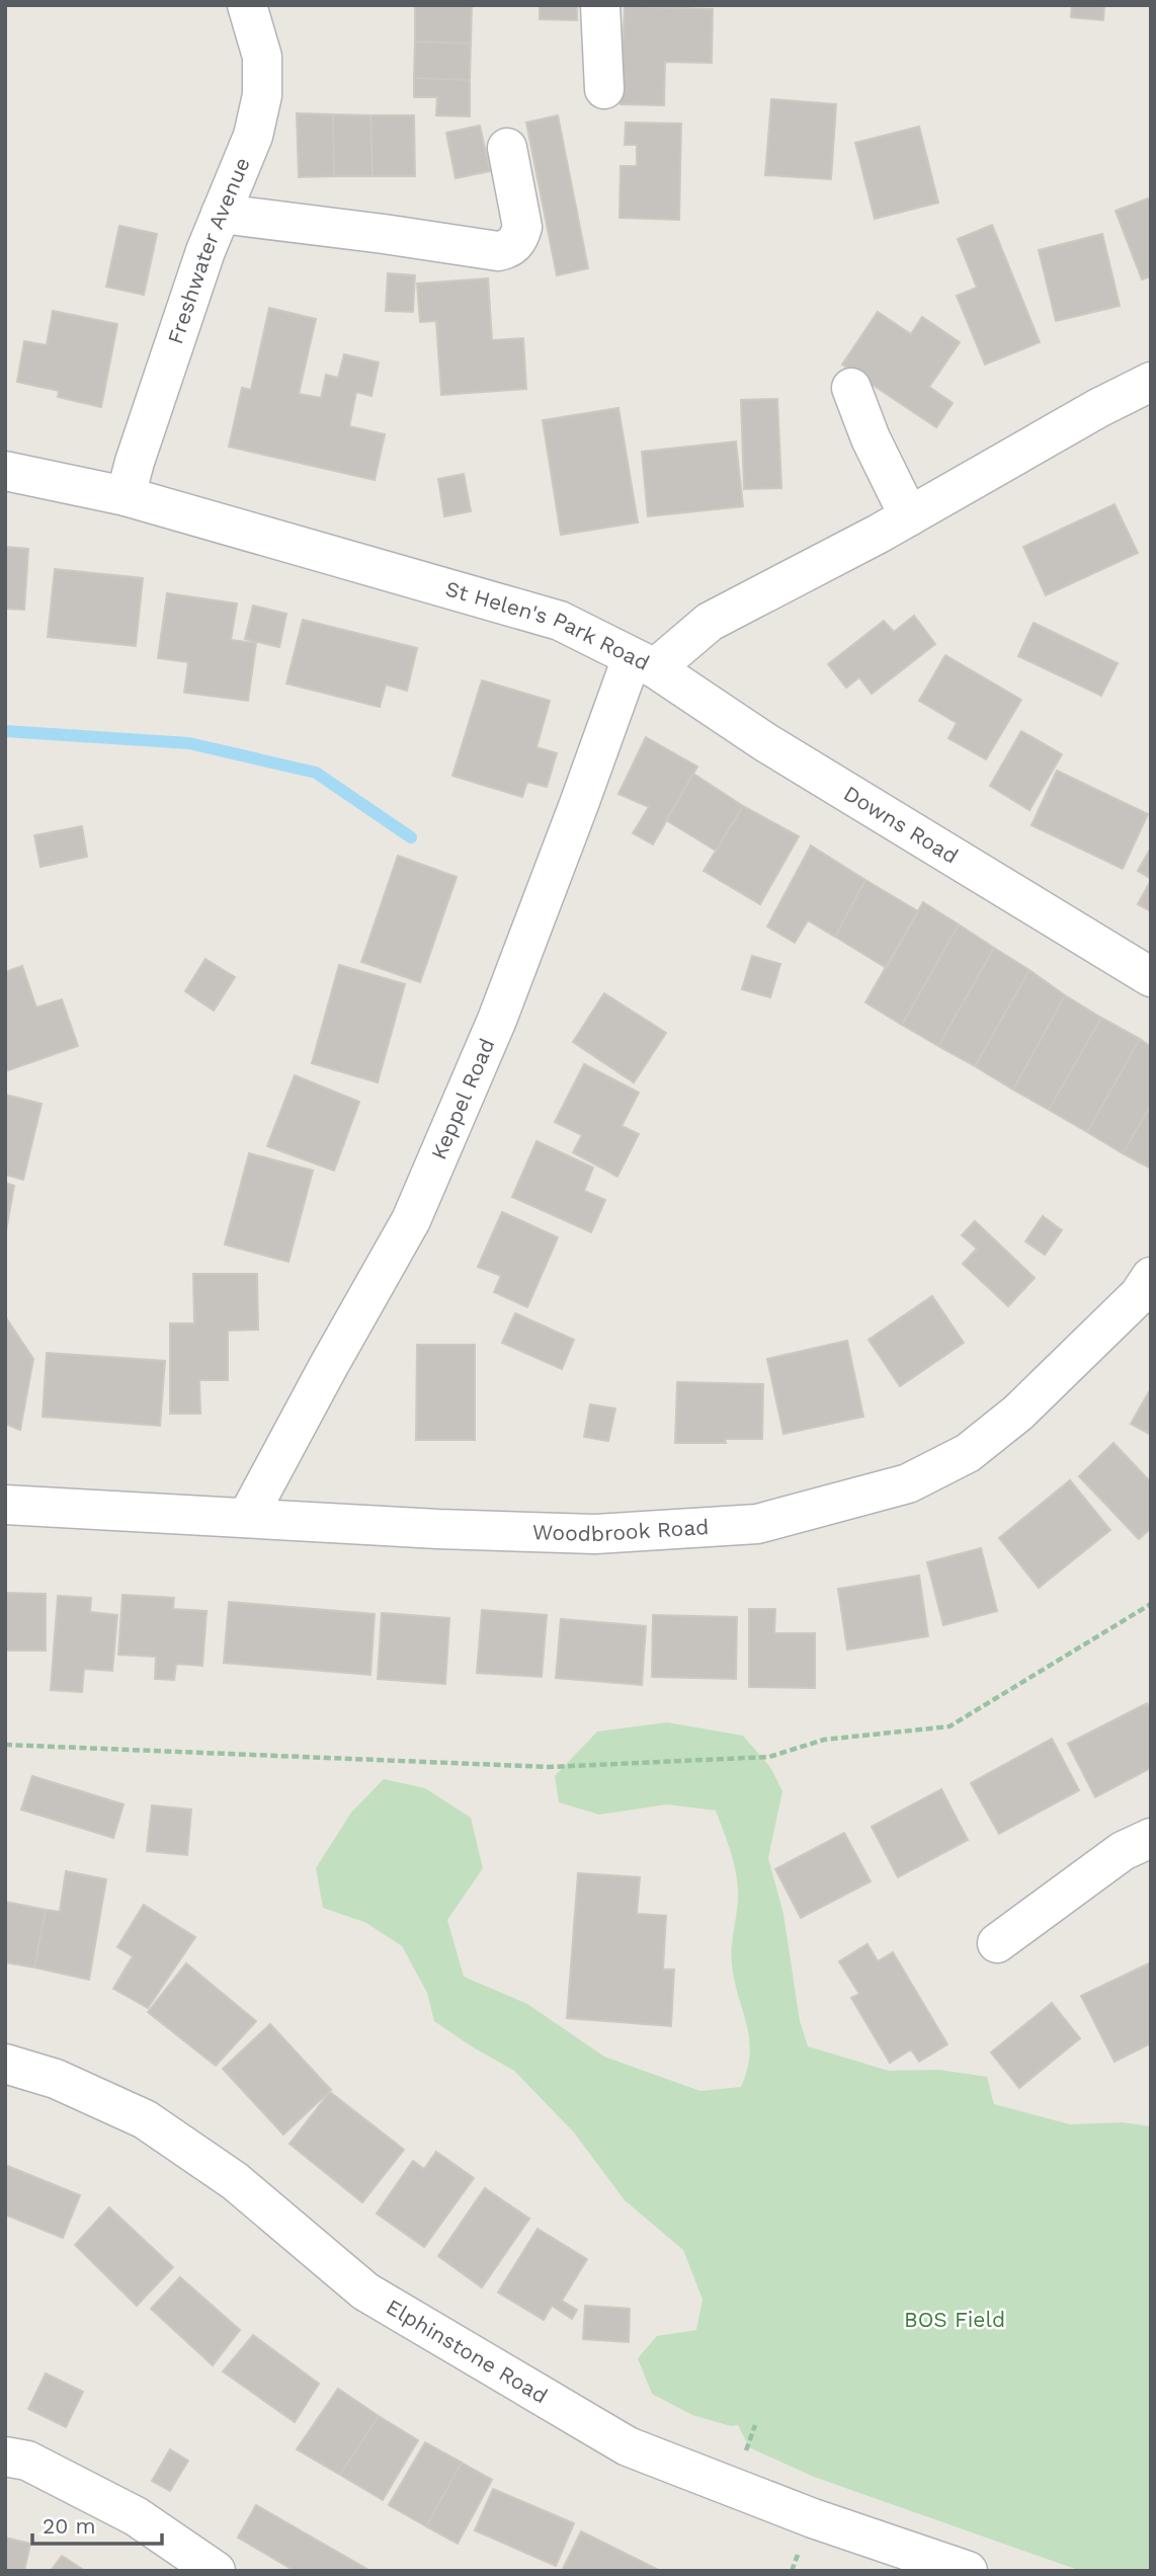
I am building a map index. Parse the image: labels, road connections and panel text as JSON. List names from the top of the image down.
{
  "streets": {
    "street": [
      "Freshwater Avenue",
      "St Helen's Park Road",
      "Downs Road",
      "Keppel Road",
      "Woodbrook Road",
      "Elphinstone Road"
    ]
  },
  "crossings": [
    ["Freshwater Avenue", "St Helen's Park Road"],
    ["St Helen's Park Road", "Downs Road"],
    ["St Helen's Park Road", "Keppel Road"],
    ["Downs Road", "Keppel Road"],
    ["Keppel Road", "Woodbrook Road"]
  ],
  "parks": ["BOS Field"],
  "scale_bar": "20 m"
}
